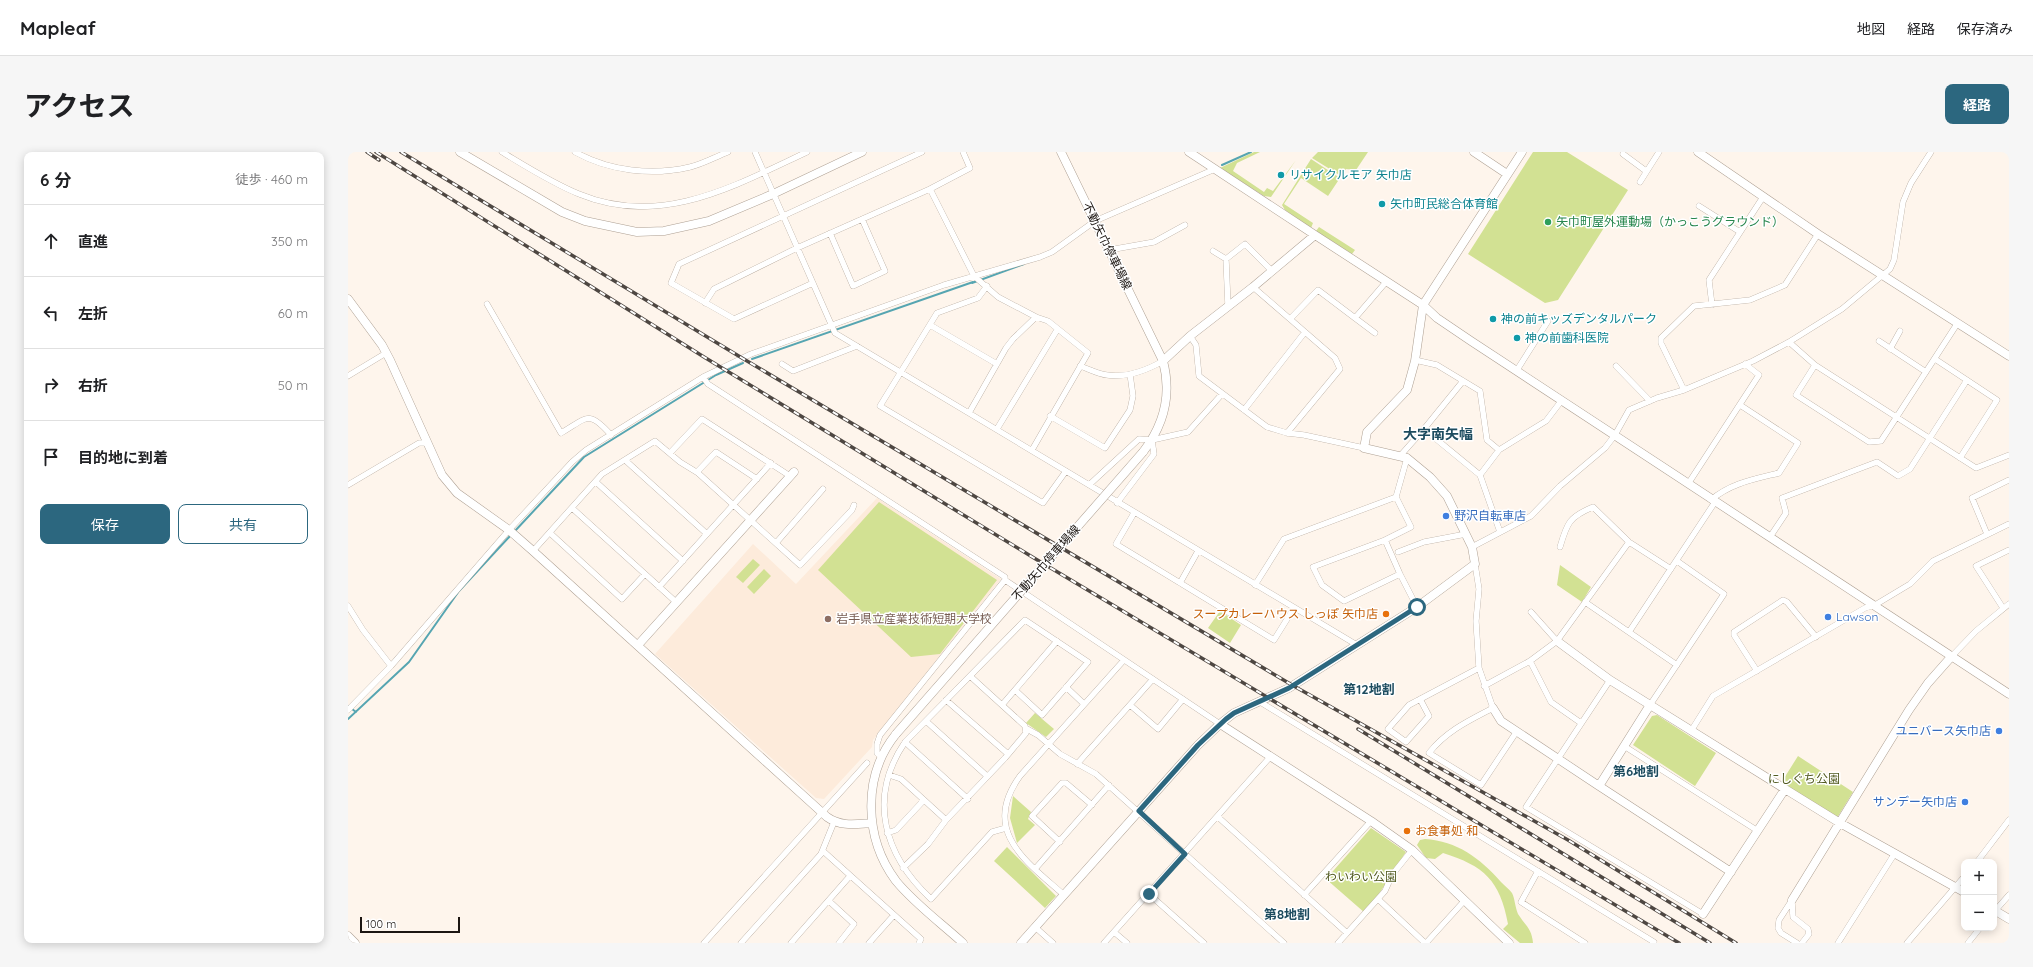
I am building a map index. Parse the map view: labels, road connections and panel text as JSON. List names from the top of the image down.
{
  "streets": {
    "street": ["不動矢巾停車場線"]
  },
  "districts": [
    "大字南矢幅",
    "第12地割",
    "第6地割",
    "第8地割"
  ],
  "parks": ["にしぐち公園", "わいわい公園"],
  "places": [
    "リサイクルモア 矢巾店",
    "矢巾町民総合体育館",
    "矢巾町屋外運動場（かっこうグラウンド）",
    "神の前キッズデンタルパーク",
    "神の前歯科医院",
    "野沢自転車店",
    "スープカレーハウス しっぽ 矢巾店",
    "Lawson",
    "岩手県立産業技術短期大学校",
    "ユニバース矢巾店",
    "サンデー矢巾店",
    "お食事処 和"
  ],
  "scale_bar": "100 m",
  "page": {
    "header": "Mapleaf",
    "nav": ["地図", "経路", "保存済み"],
    "title": "アクセス",
    "buttons": [
      "経路",
      ["保存", "共有"]
    ],
    "heading": ["6 分", "徒歩 · 460 m"],
    "list": [
      ["直進", "350 m"],
      ["左折", "60 m"],
      ["右折", "50 m"],
      "目的地に到着"
    ],
    "map_buttons": ["+", "−"],
    "scale": "100 m"
  }
}
